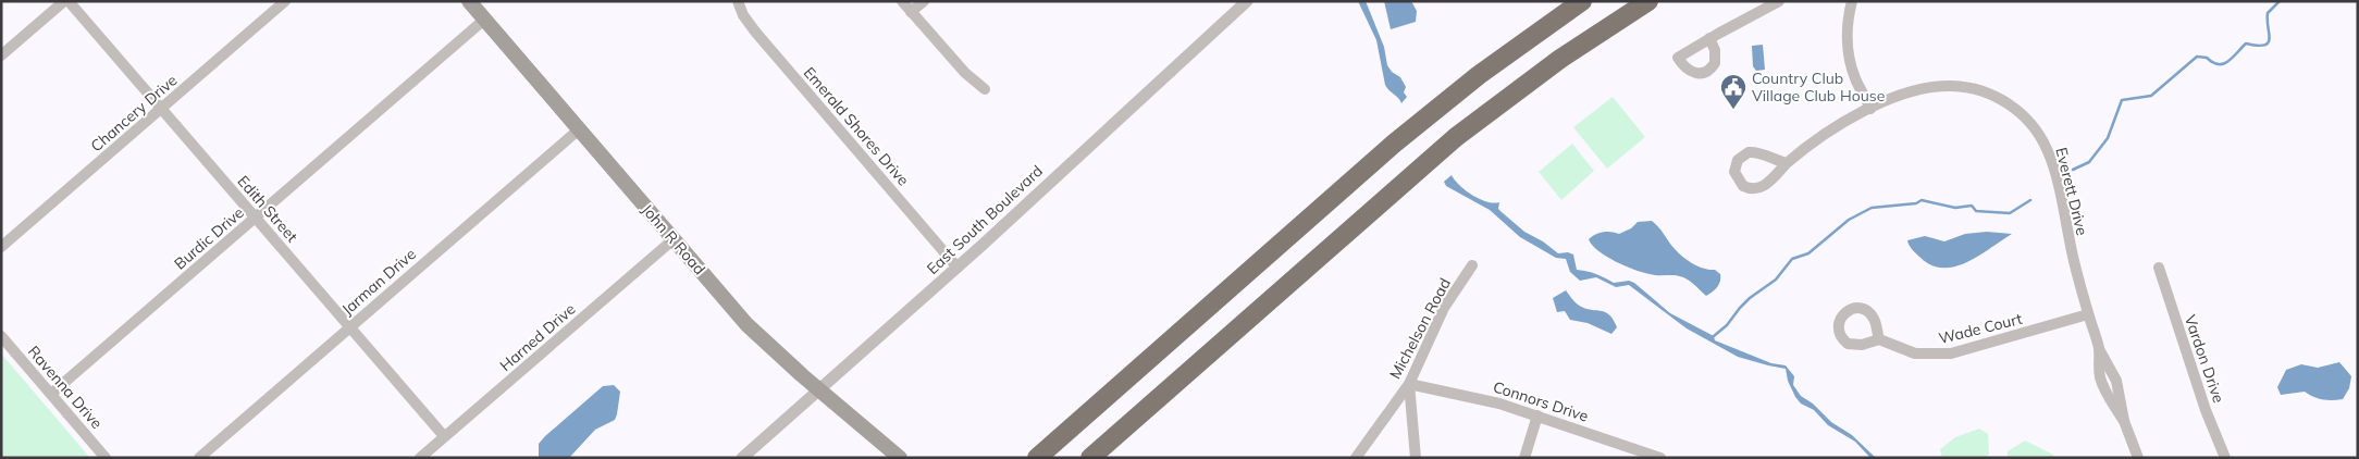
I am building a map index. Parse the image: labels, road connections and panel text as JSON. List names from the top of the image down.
{
  "streets": {
    "main road": ["John R Road"],
    "street": [
      "Chancery Drive",
      "Emerald Shores Drive",
      "Everett Drive",
      "Edith Street",
      "East South Boulevard",
      "Burdic Drive",
      "Jarman Drive",
      "Michelson Road",
      "Wade Court",
      "Harned Drive",
      "Vardon Drive",
      "Ravenna Drive",
      "Connors Drive"
    ]
  },
  "crossings": [
    ["Chancery Drive", "Edith Street"],
    ["Emerald Shores Drive", "East South Boulevard"],
    ["Everett Drive", "Wade Court"],
    ["Edith Street", "Burdic Drive"],
    ["Edith Street", "Jarman Drive"],
    ["Edith Street", "Harned Drive"],
    ["East South Boulevard", "John R Road"],
    ["Burdic Drive", "John R Road"],
    ["Burdic Drive", "Ravenna Drive"],
    ["John R Road", "Jarman Drive"],
    ["John R Road", "Harned Drive"],
    ["Michelson Road", "Connors Drive"]
  ],
  "places": {
    "public building": ["Country Club Village Club House"]
  }
}
